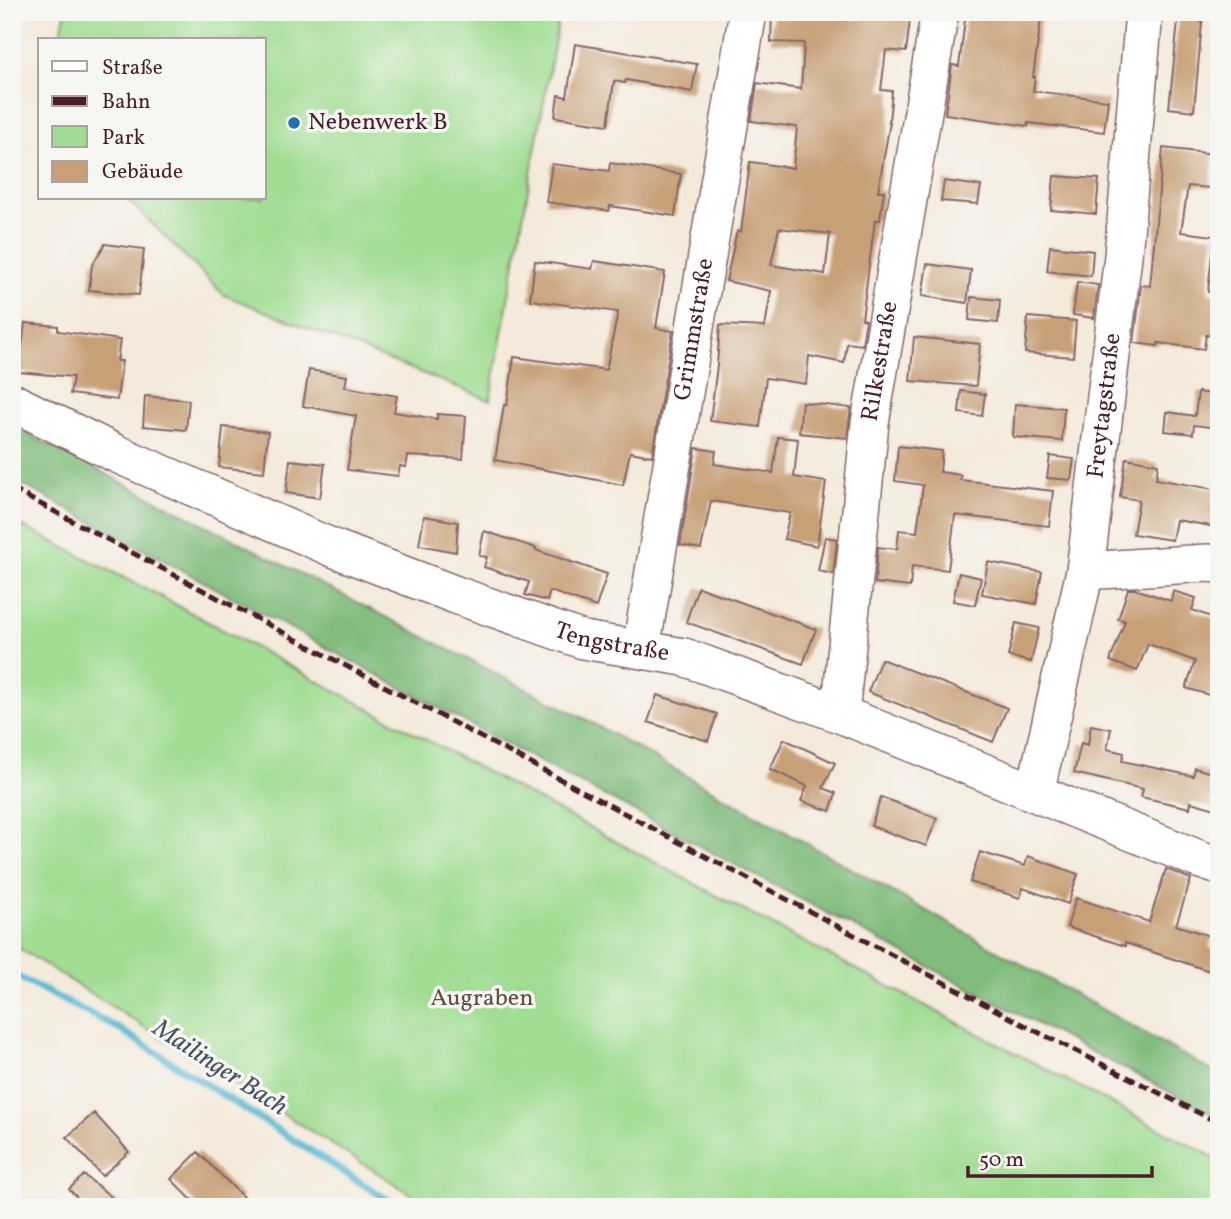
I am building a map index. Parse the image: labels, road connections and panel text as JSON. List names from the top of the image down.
{
  "streets": {
    "street": [
      "Grimmstraße",
      "Rilkestraße",
      "Freytagstraße",
      "Tengstraße"
    ]
  },
  "crossings": [
    ["Grimmstraße", "Tengstraße"],
    ["Rilkestraße", "Tengstraße"],
    ["Freytagstraße", "Tengstraße"]
  ],
  "water": ["Mailinger Bach"],
  "parks": ["Augraben"],
  "places": ["Nebenwerk B"],
  "legend": [
    "Straße",
    "Bahn",
    "Park",
    "Gebäude"
  ],
  "scale_bar": "50 m"
}
